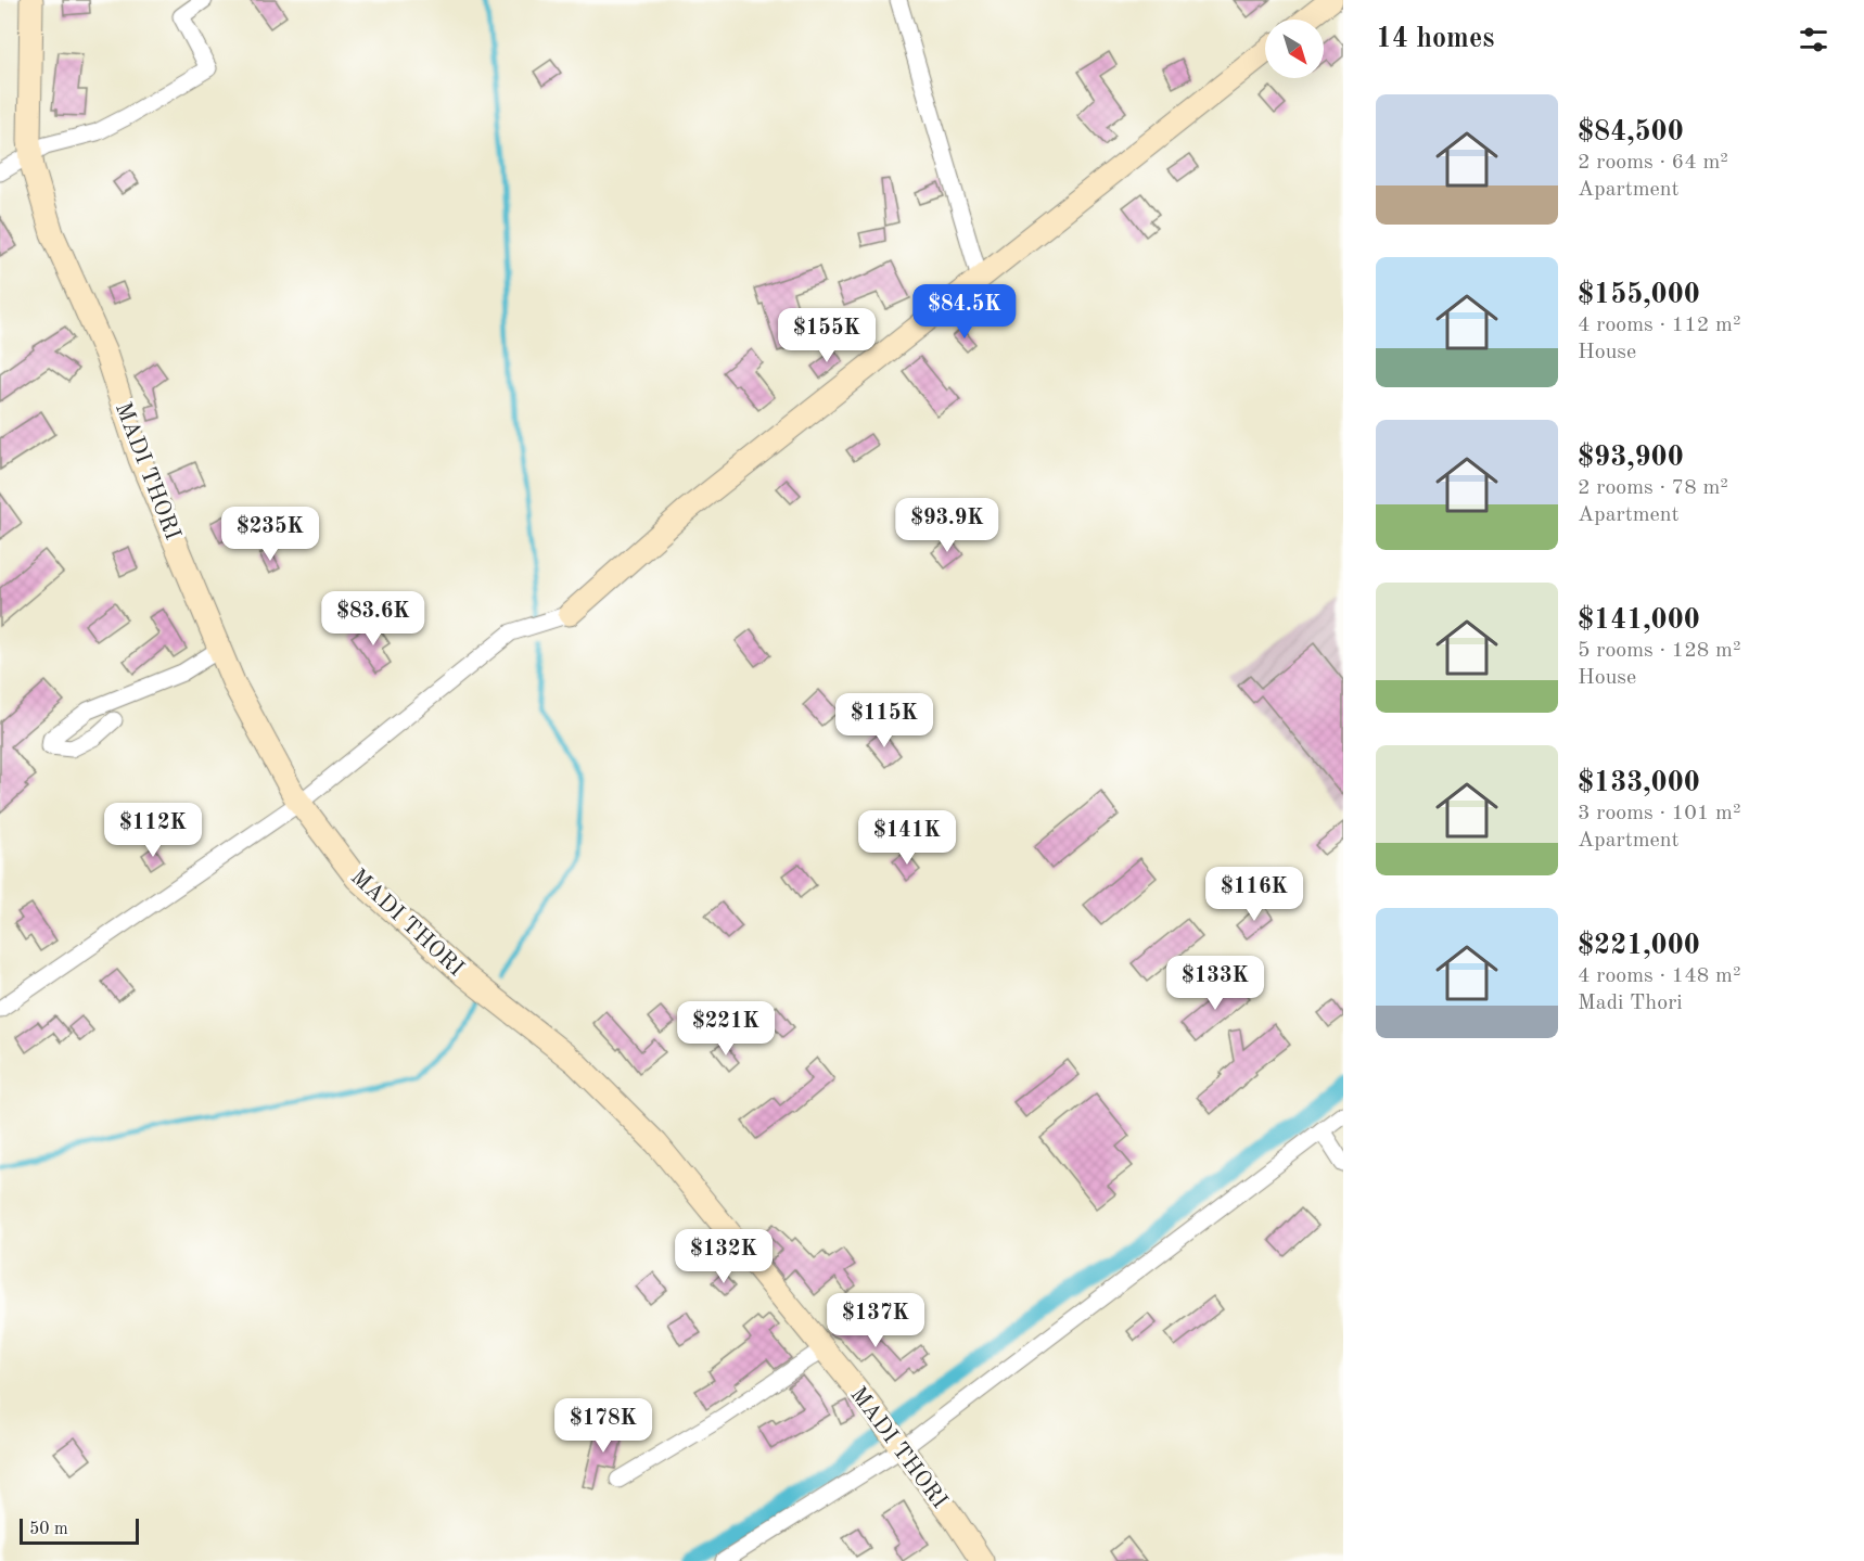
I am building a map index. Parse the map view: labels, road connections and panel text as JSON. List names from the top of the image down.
{
  "streets": {
    "main road": ["MADI THORI"]
  },
  "scale_bar": "50 m",
  "north": "bottom right",
  "page": {
    "heading": "14 homes",
    "list": [
      {
        "name": "$84,500",
        "note": "2 rooms · 64 m² · Apartment"
      },
      {
        "name": "$155,000",
        "note": "4 rooms · 112 m² · House"
      },
      {
        "name": "$93,900",
        "note": "2 rooms · 78 m² · Apartment"
      },
      {
        "name": "$141,000",
        "note": "5 rooms · 128 m² · House"
      },
      {
        "name": "$133,000",
        "note": "3 rooms · 101 m² · Apartment"
      },
      {
        "name": "$221,000",
        "note": "4 rooms · 148 m² · Madi Thori"
      }
    ],
    "price": [
      "$84.5K",
      "$155K",
      "$93.9K",
      "$235K",
      "$83.6K",
      "$115K",
      "$112K",
      "$141K",
      "$116K",
      "$133K",
      "$221K",
      "$132K",
      "$137K",
      "$178K"
    ],
    "scale": "50 m"
  }
}
